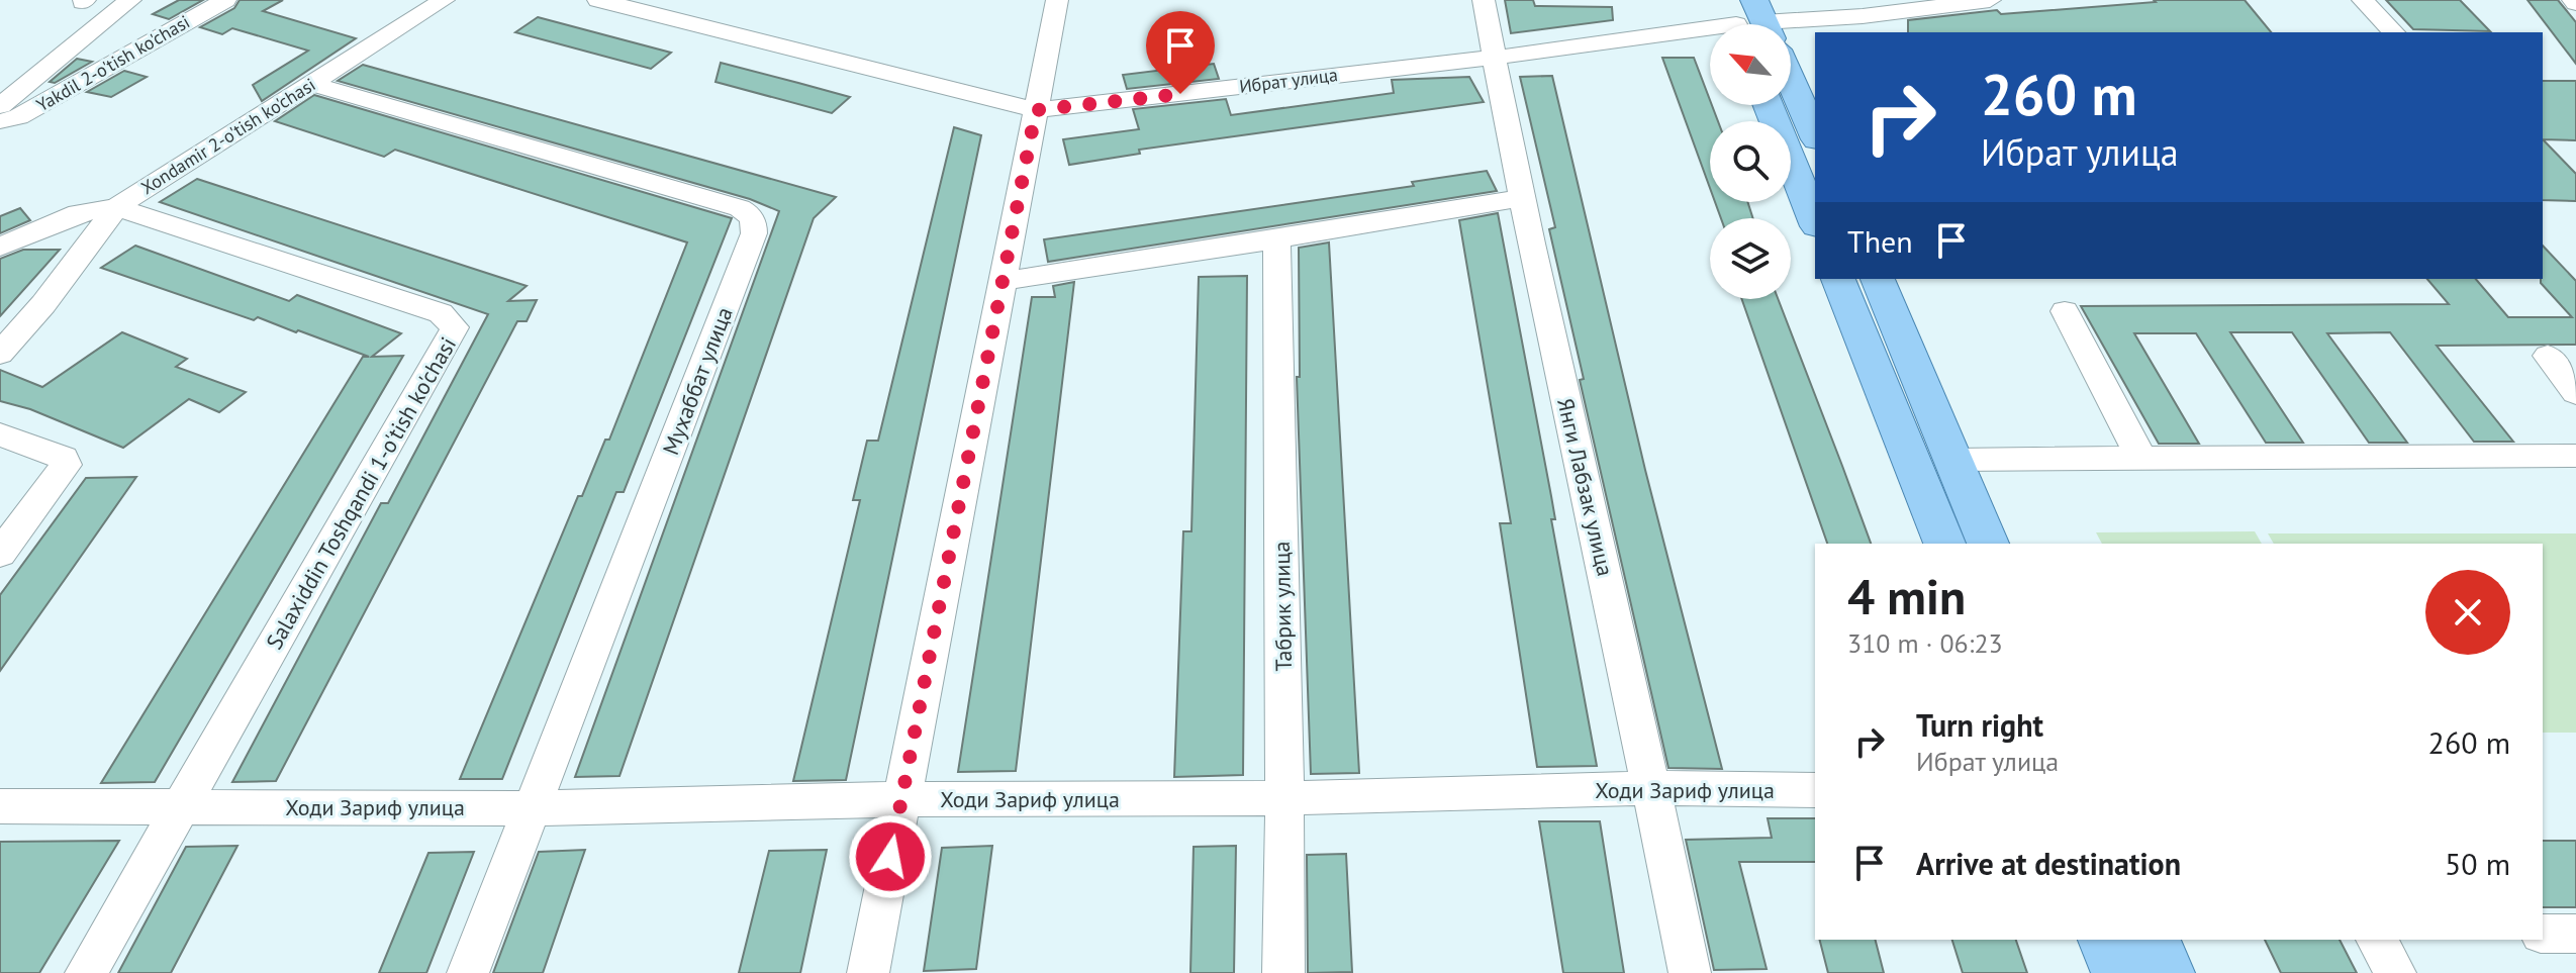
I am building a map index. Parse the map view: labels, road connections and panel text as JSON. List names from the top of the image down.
{
  "streets": {
    "street": [
      "Yakdil 2-o'tish ko'chasi",
      "Ибрат улица",
      "Xondamir 2-o'tish ko'chasi",
      "Мухаббат улица",
      "Янги Лабзак улица",
      "Salaxiddin Toshqandi 1-o'tish ko'chasi",
      "Табрик улица",
      "Ходи Зариф улица"
    ]
  },
  "crossings": [
    ["Ибрат улица", "Янги Лабзак улица"],
    ["Xondamir 2-o'tish ko'chasi", "Мухаббат улица"],
    ["Xondamir 2-o'tish ko'chasi", "Salaxiddin Toshqandi 1-o'tish ko'chasi"],
    ["Мухаббат улица", "Ходи Зариф улица"],
    ["Янги Лабзак улица", "Ходи Зариф улица"],
    ["Salaxiddin Toshqandi 1-o'tish ko'chasi", "Ходи Зариф улица"],
    ["Табрик улица", "Ходи Зариф улица"]
  ],
  "north": "top left",
  "page": {
    "turn": ["260 m", "Ибрат улица"],
    "then": "Then",
    "heading": ["4 min", "310 m · 06:23"],
    "list": [
      {
        "name": "Turn right",
        "note": "Ибрат улица",
        "value": "260 m"
      },
      {
        "name": "Arrive at destination",
        "value": "50 m"
      }
    ]
  }
}
